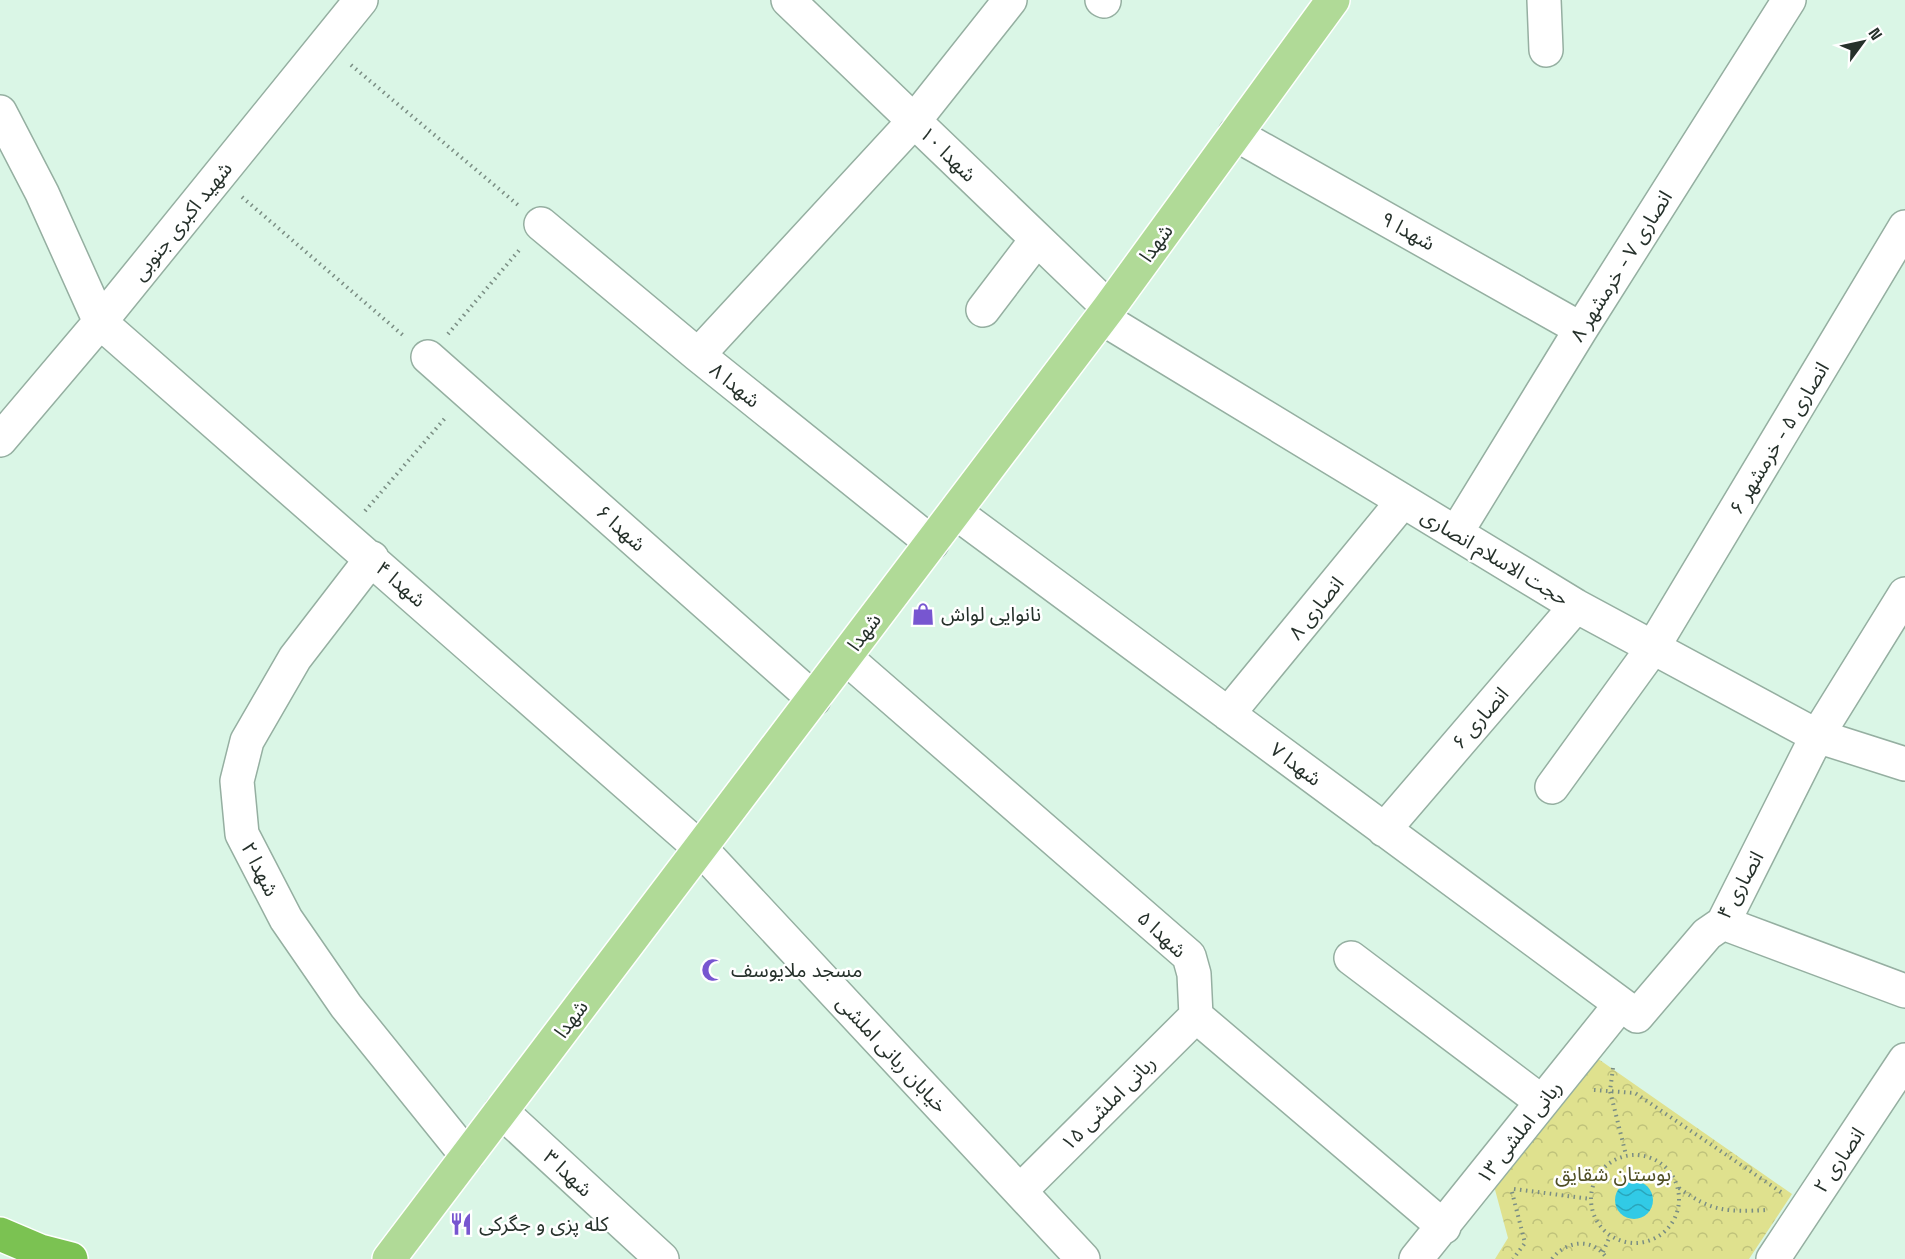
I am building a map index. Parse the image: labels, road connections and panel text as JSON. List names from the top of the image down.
{
  "streets": {
    "main road": ["شهدا"],
    "street": [
      "شهدا ۱۰",
      "شهید اکبری جنوبی",
      "شهدا ۹",
      "انصاری ۷ - خرمشهر ۸",
      "شهدا ۸",
      "انصاری ۵ - خرمشهر ۶",
      "شهدا ۶",
      "حجت الاسلام انصاری",
      "شهدا ۴",
      "انصاری ۸",
      "انصاری ۶",
      "شهدا ۷",
      "شهدا ۲",
      "انصاری ۴",
      "شهدا ۵",
      "خیابان ربانی املشی",
      "ربانی املشی ۱۵",
      "ربانی املشی ۱۳",
      "انصاری ۲",
      "شهدا ۳"
    ]
  },
  "crossings": [
    ["شهدا ۱۰", "شهدا"],
    ["شهدا ۱۰", "حجت الاسلام انصاری"],
    ["شهید اکبری جنوبی", "شهدا ۴"],
    ["شهدا ۹", "شهدا"],
    ["شهدا ۹", "انصاری ۷ - خرمشهر ۸"],
    ["شهدا", "شهدا ۸"],
    ["شهدا", "شهدا ۶"],
    ["شهدا", "حجت الاسلام انصاری"],
    ["شهدا", "شهدا ۴"],
    ["شهدا", "شهدا ۷"],
    ["شهدا", "شهدا ۲"],
    ["شهدا", "شهدا ۵"],
    ["شهدا", "خیابان ربانی املشی"],
    ["شهدا", "شهدا ۳"],
    ["انصاری ۷ - خرمشهر ۸", "حجت الاسلام انصاری"],
    ["انصاری ۵ - خرمشهر ۶", "حجت الاسلام انصاری"],
    ["حجت الاسلام انصاری", "انصاری ۸"],
    ["حجت الاسلام انصاری", "انصاری ۶"],
    ["حجت الاسلام انصاری", "انصاری ۴"],
    ["شهدا ۴", "شهدا ۲"],
    ["شهدا ۴", "خیابان ربانی املشی"],
    ["انصاری ۸", "شهدا ۷"],
    ["انصاری ۶", "شهدا ۷"],
    ["شهدا ۷", "انصاری ۴"],
    ["شهدا ۷", "ربانی املشی ۱۳"],
    ["انصاری ۴", "ربانی املشی ۱۳"],
    ["شهدا ۵", "ربانی املشی ۱۵"],
    ["خیابان ربانی املشی", "ربانی املشی ۱۵"]
  ],
  "parks": ["بوستان شقایق"],
  "places": {
    "shop": ["نانوایی لواش"],
    "mosque": ["مسجد ملایوسف"],
    "restaurant": ["کله پزی و جگرکی"]
  },
  "north": "top right"
}
